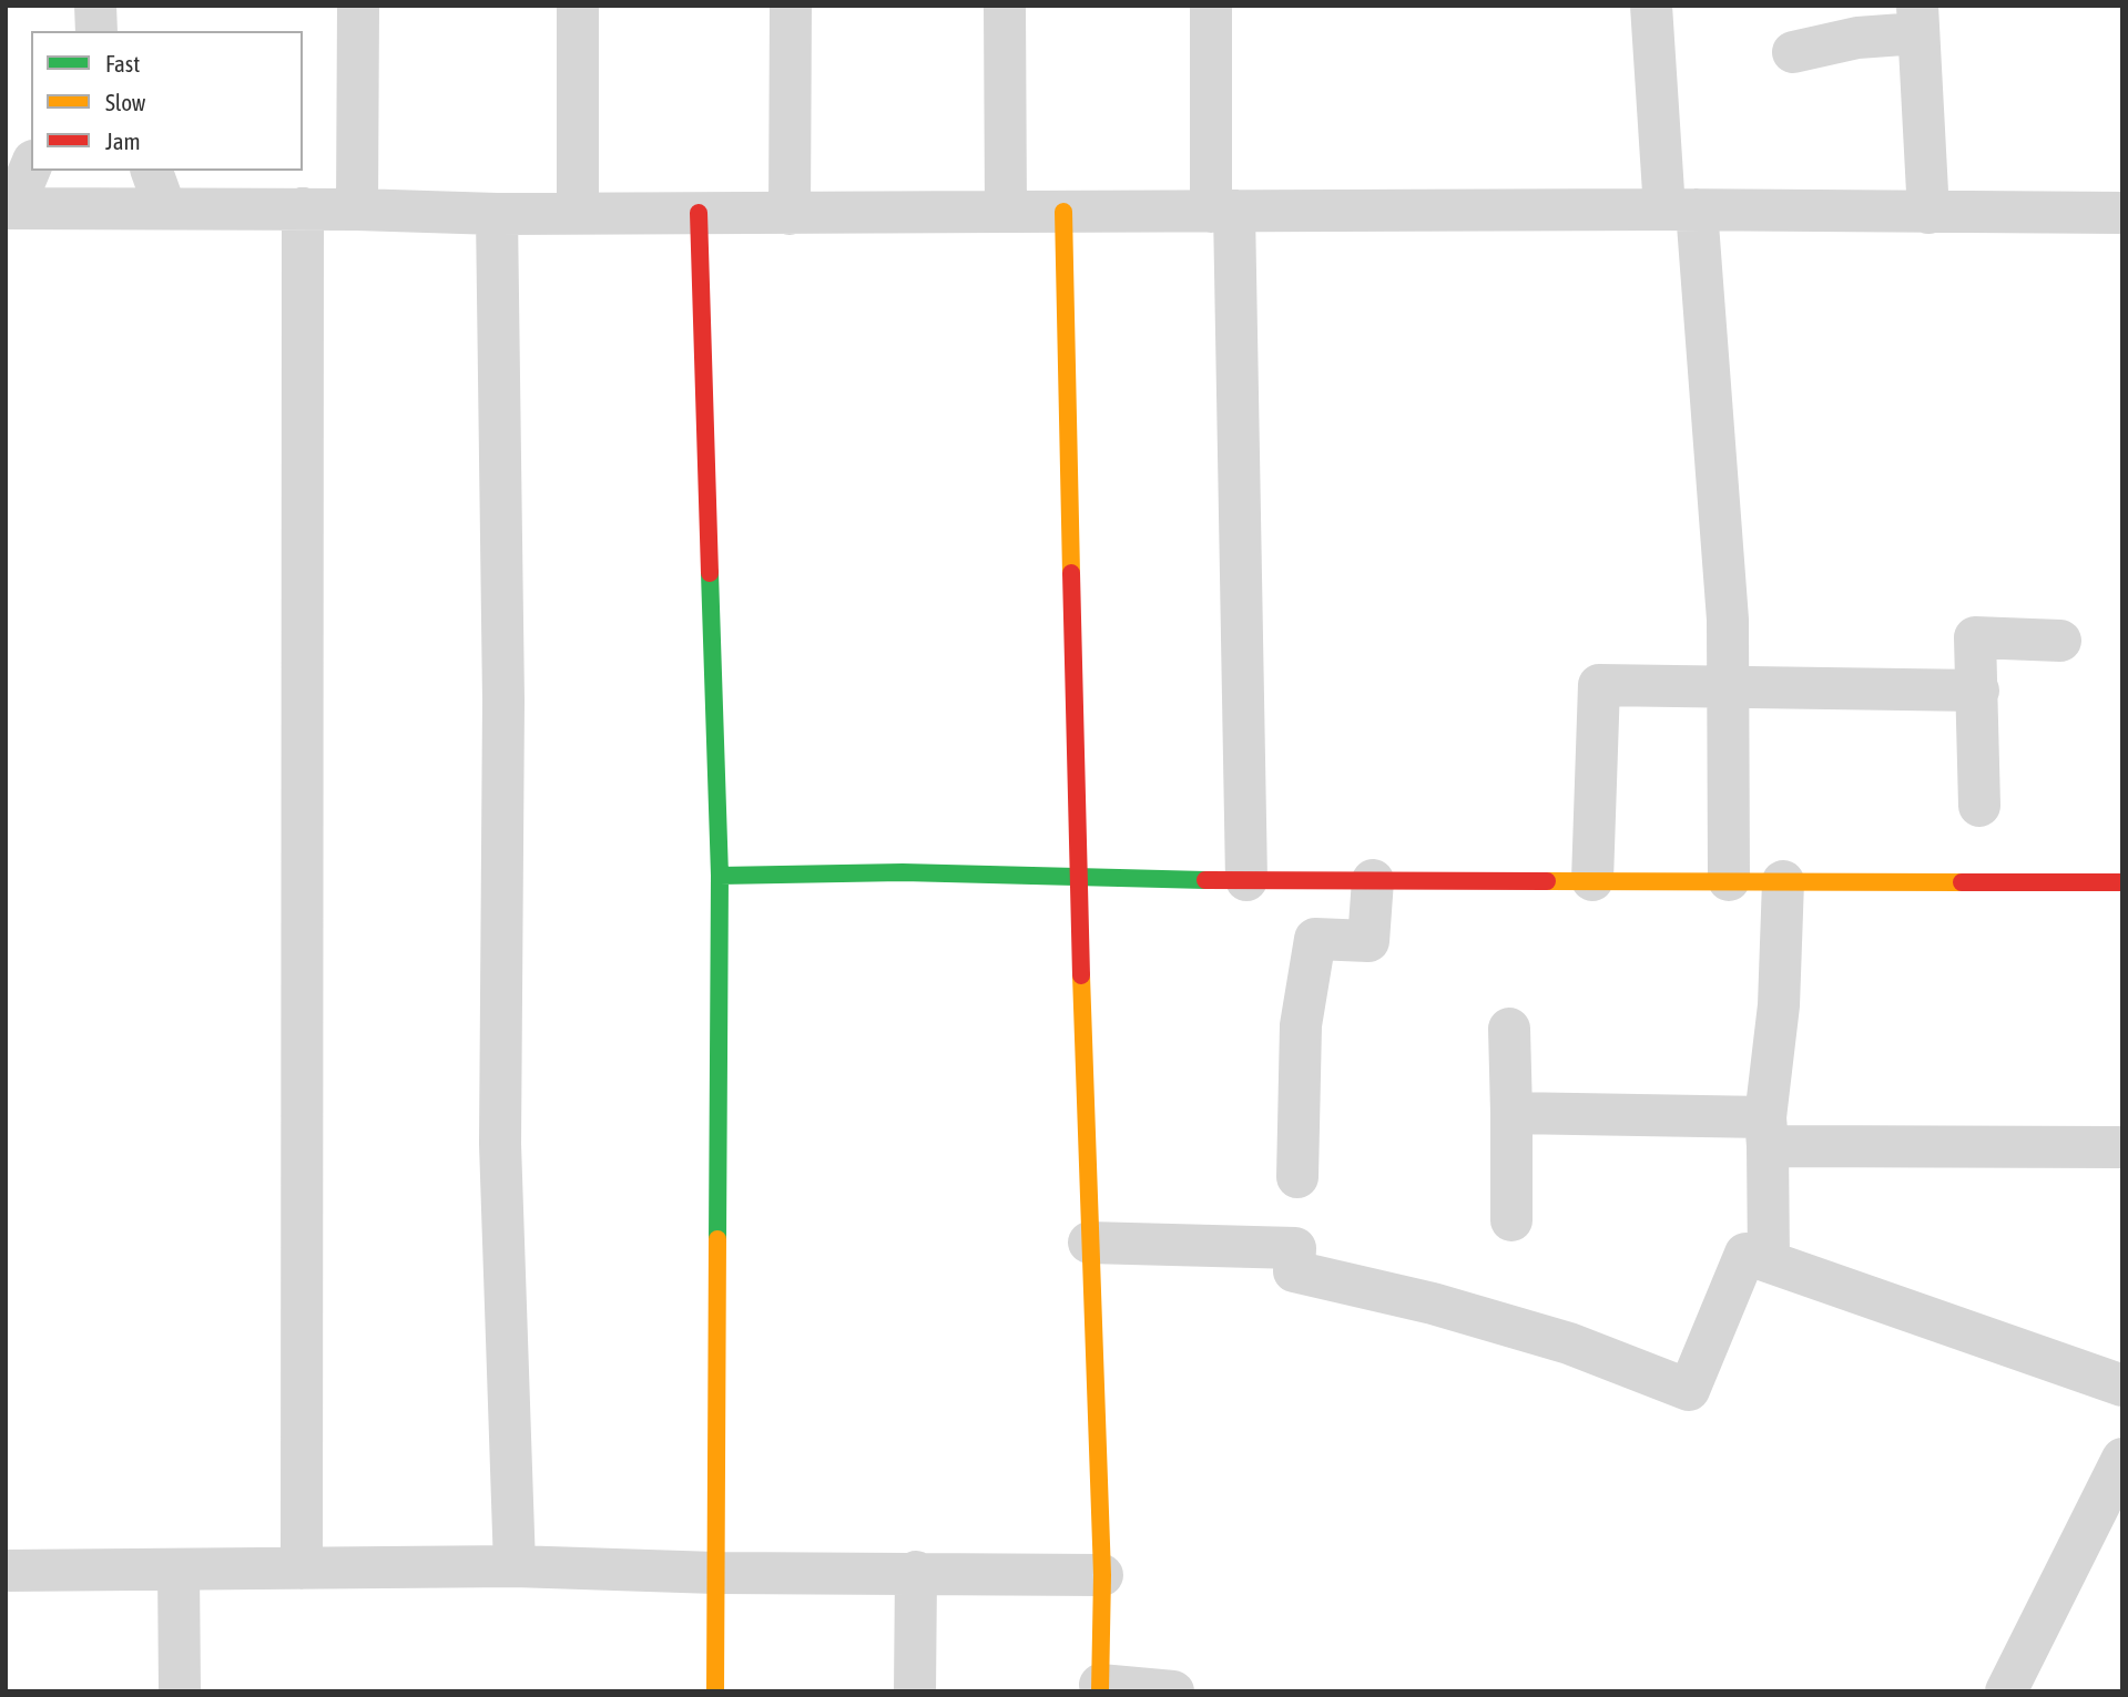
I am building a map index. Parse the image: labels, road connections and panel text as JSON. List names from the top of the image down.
{
  "legend": ["Fast", "Slow", "Jam"]
}
